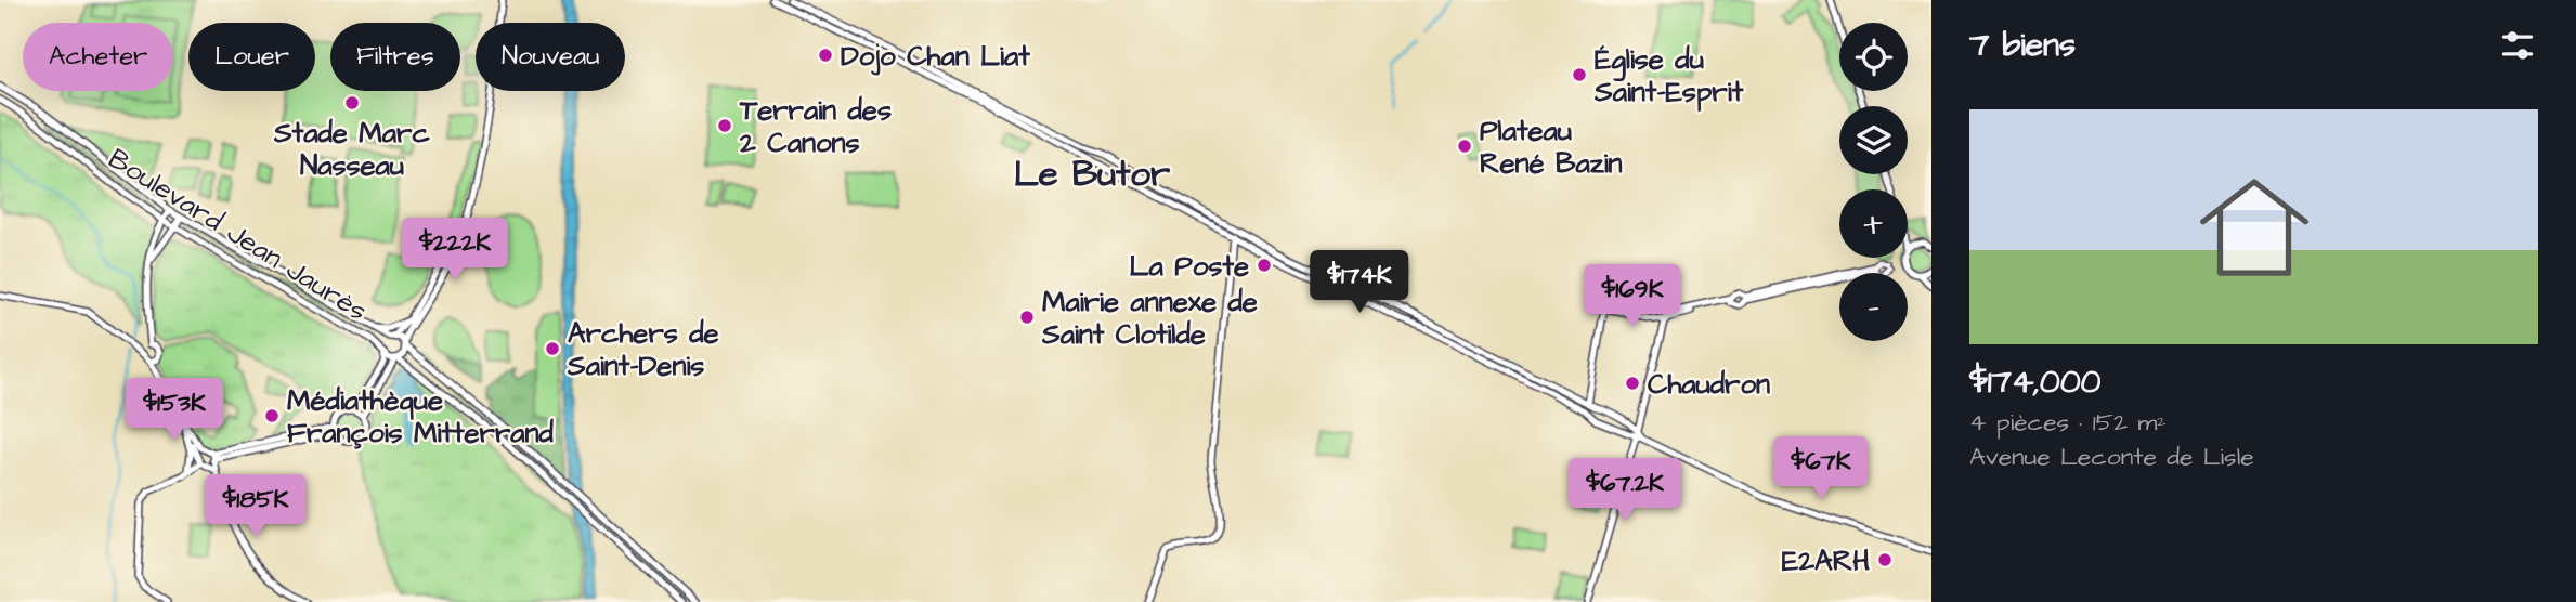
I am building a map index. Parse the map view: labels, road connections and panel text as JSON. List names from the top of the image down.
{
  "streets": {
    "main road": ["Boulevard Jean Jaurès"]
  },
  "districts": ["Le Butor"],
  "places": [
    "Dojo Chan Liat",
    "Église du Saint-Esprit",
    "Stade Marc Nasseau",
    "Terrain des 2 Canons",
    "Plateau René Bazin",
    "La Poste",
    "Mairie annexe de Saint Clotilde",
    "Archers de Saint-Denis",
    "Chaudron",
    "Médiathèque François Mitterrand",
    "E2ARH"
  ],
  "page": {
    "heading": "7 biens",
    "map_buttons": ["+", "−"],
    "chip": [
      "Acheter",
      "Louer",
      "Filtres",
      "Nouveau"
    ],
    "list": [
      {
        "name": "$174,000",
        "note": "4 pièces · 152 m² · Avenue Leconte de Lisle"
      }
    ],
    "price": [
      "$222K",
      "$174K",
      "$169K",
      "$153K",
      "$67K",
      "$67.2K",
      "$185K"
    ]
  }
}
